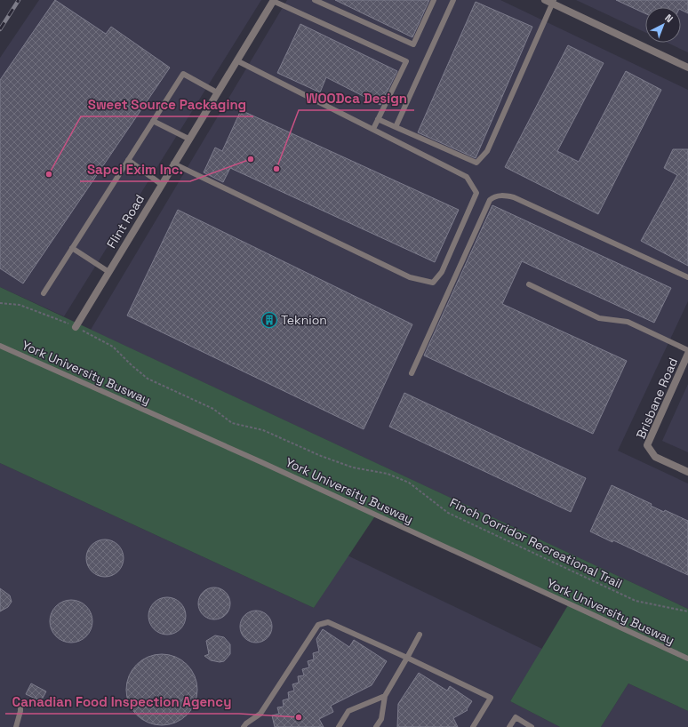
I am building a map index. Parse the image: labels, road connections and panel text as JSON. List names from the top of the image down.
{
  "streets": {
    "street": ["Flint Road", "Brisbane Road"],
    "lane": ["York University Busway"],
    "path": ["Finch Corridor Recreational Trail"]
  },
  "crossings": [
    ["Flint Road", "Finch Corridor Recreational Trail"]
  ],
  "places": {
    "other": [
      "Sapci Exim Inc.",
      "WOODca Design",
      "Sweet Source Packaging",
      "Canadian Food Inspection Agency"
    ],
    "building": ["Teknion"]
  },
  "north": "top right"
}
